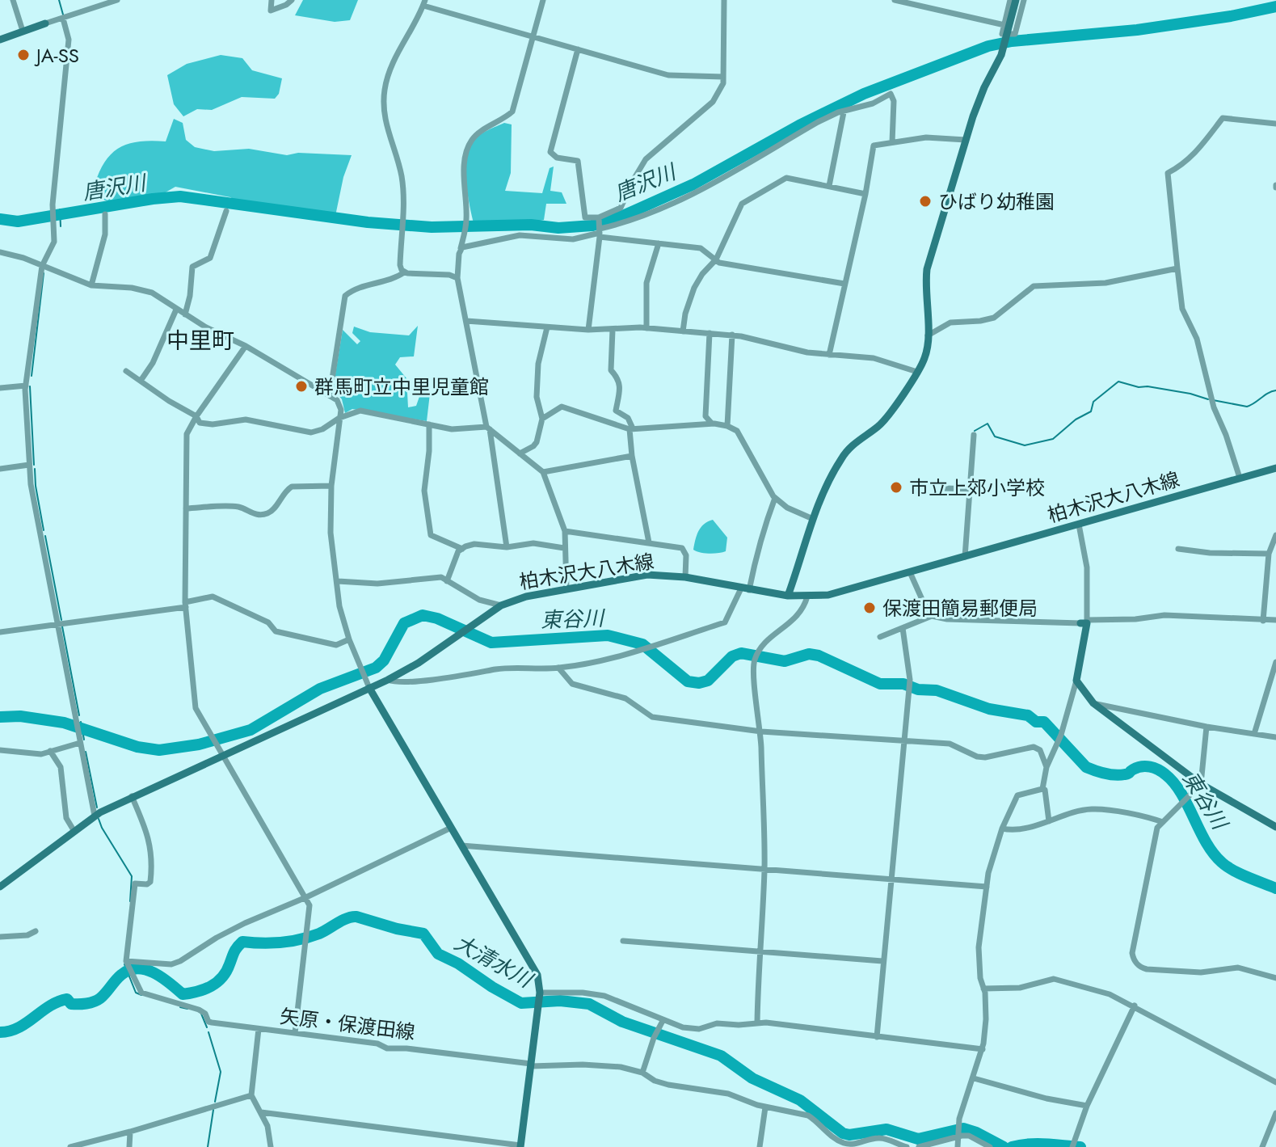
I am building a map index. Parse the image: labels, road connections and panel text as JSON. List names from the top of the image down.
{
  "streets": {
    "street": ["柏木沢大八木線", "矢原・保渡田線"]
  },
  "districts": ["中里町"],
  "water": ["唐沢川", "東谷川", "大清水川"],
  "places": [
    "JA-SS",
    "ひばり幼稚園",
    "群馬町立中里児童館",
    "市立上郊小学校",
    "保渡田簡易郵便局"
  ]
}
